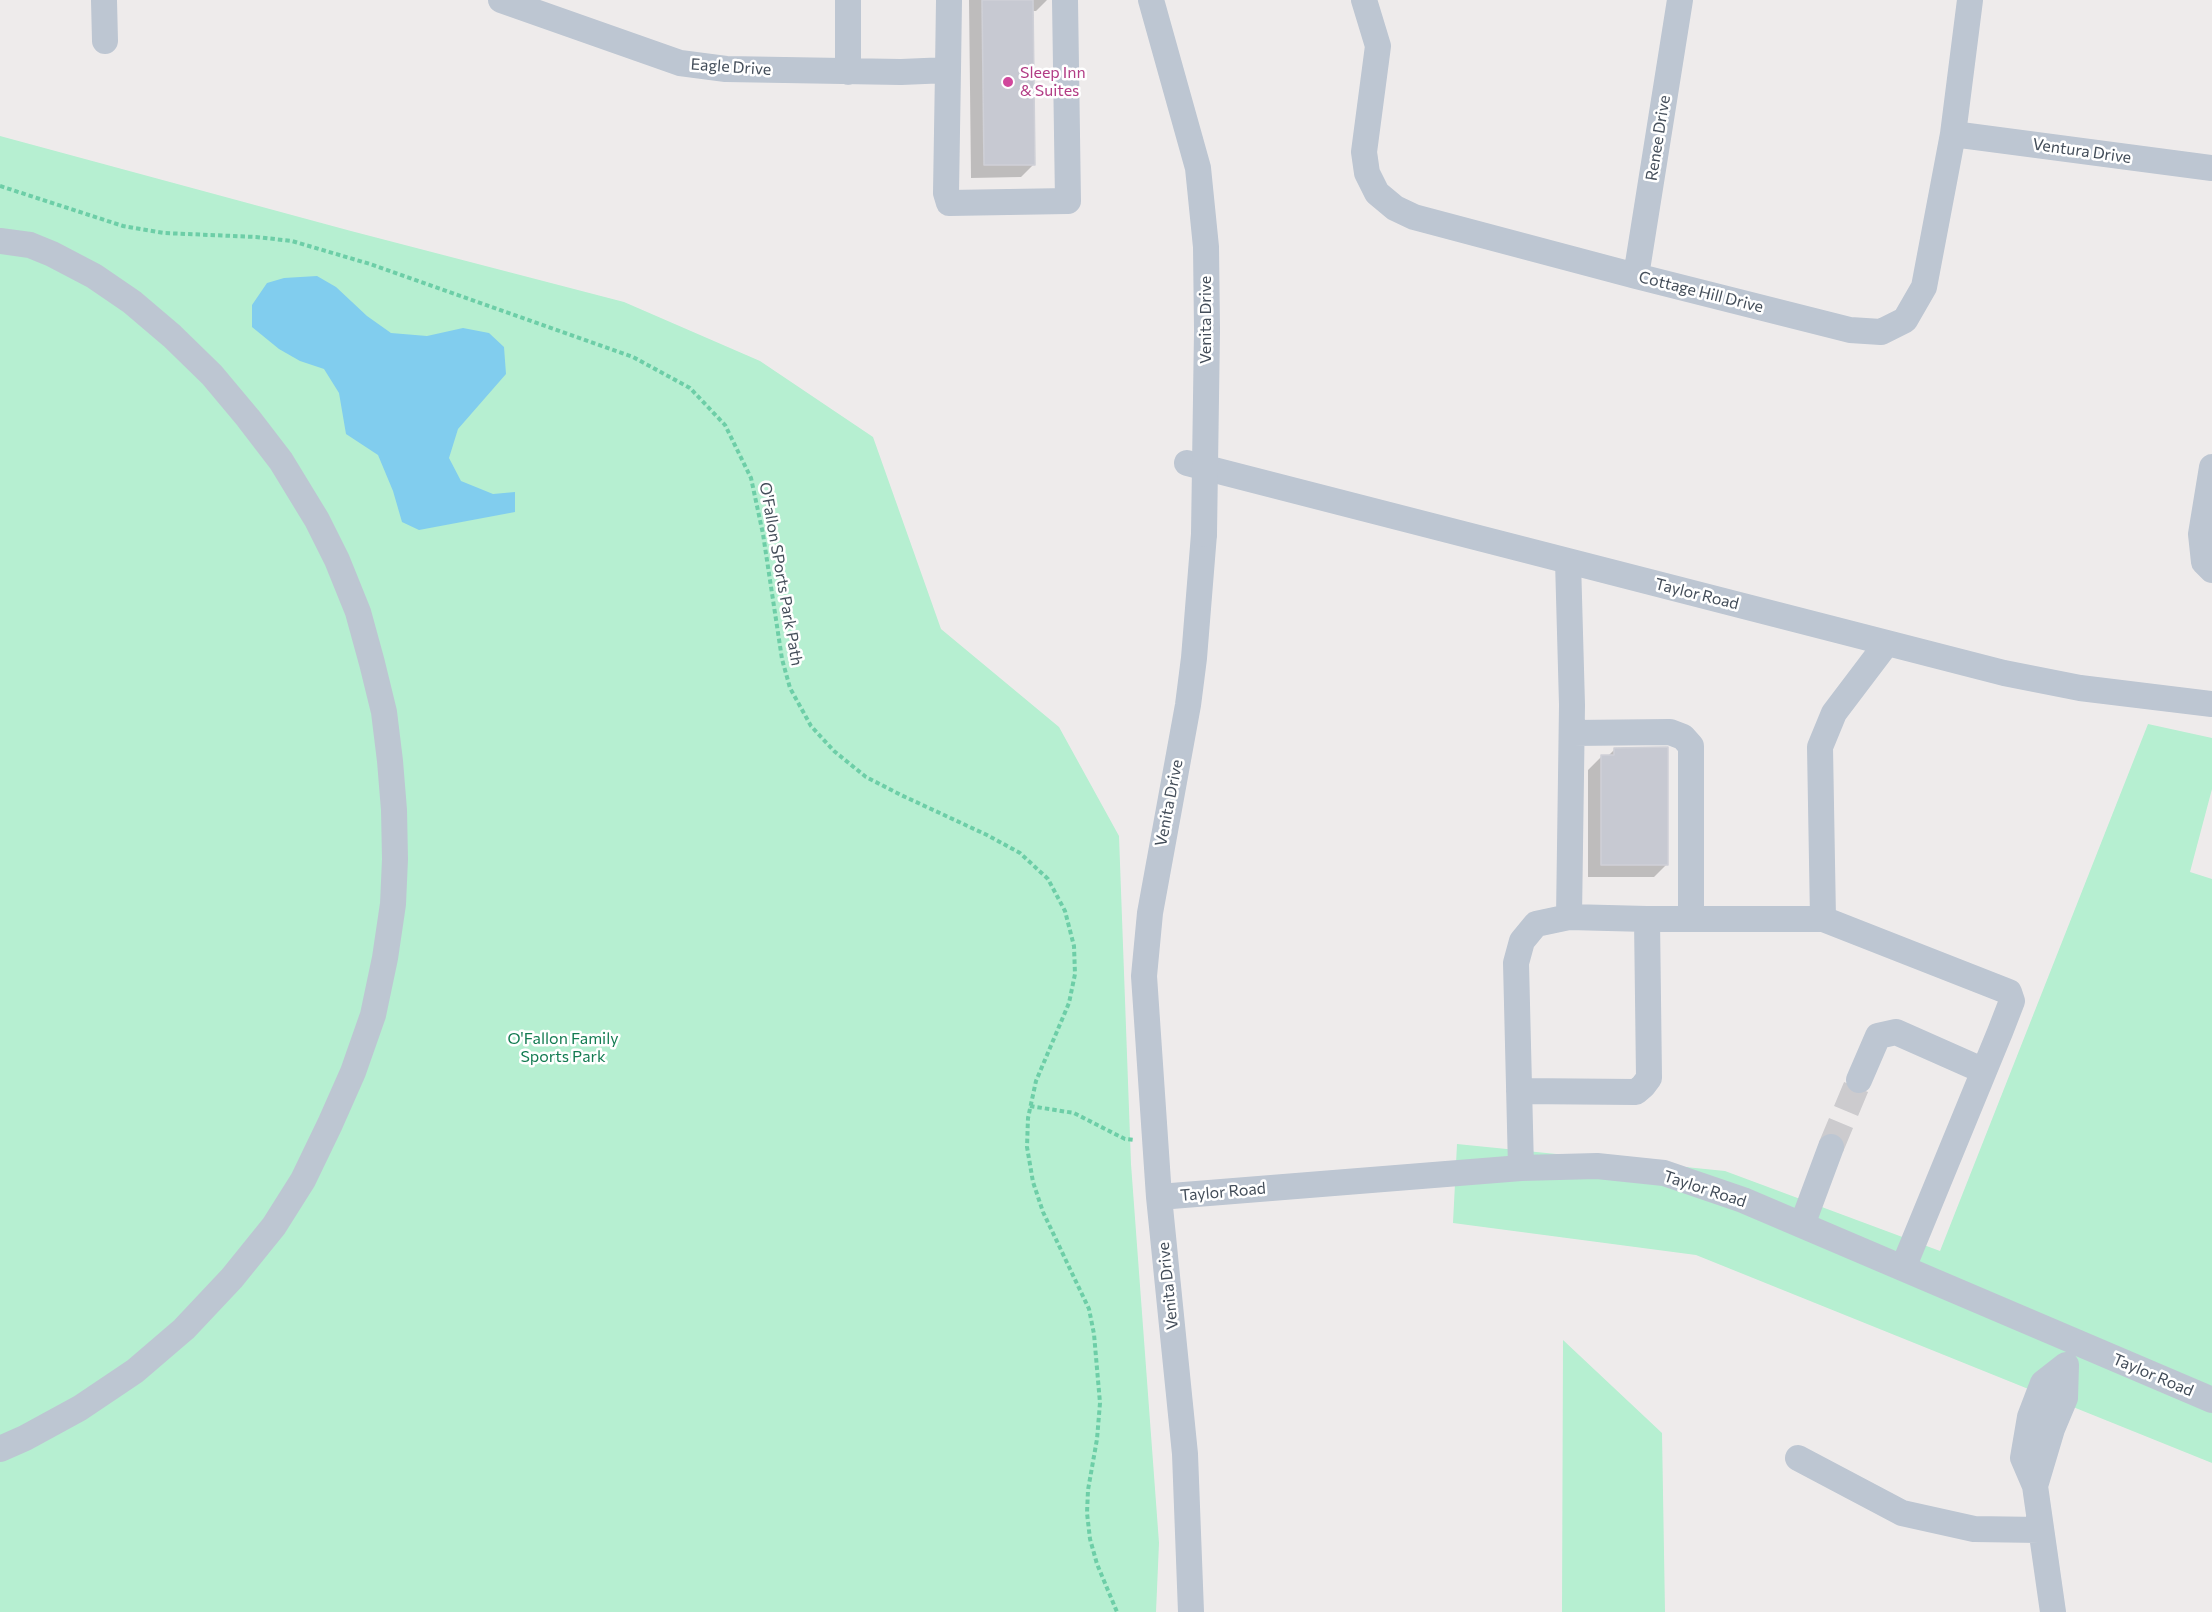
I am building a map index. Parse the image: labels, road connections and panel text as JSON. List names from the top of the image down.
{
  "streets": {
    "street": [
      "Eagle Drive",
      "Renee Drive",
      "Ventura Drive",
      "Cottage Hill Drive",
      "Venita Drive",
      "Taylor Road"
    ],
    "path": ["O'Fallon SPorts Park Path"]
  },
  "crossings": [
    ["Renee Drive", "Cottage Hill Drive"],
    ["Ventura Drive", "Cottage Hill Drive"],
    ["Venita Drive", "Taylor Road"]
  ],
  "parks": ["O'Fallon Family Sports Park"],
  "places": ["Sleep Inn & Suites"]
}
